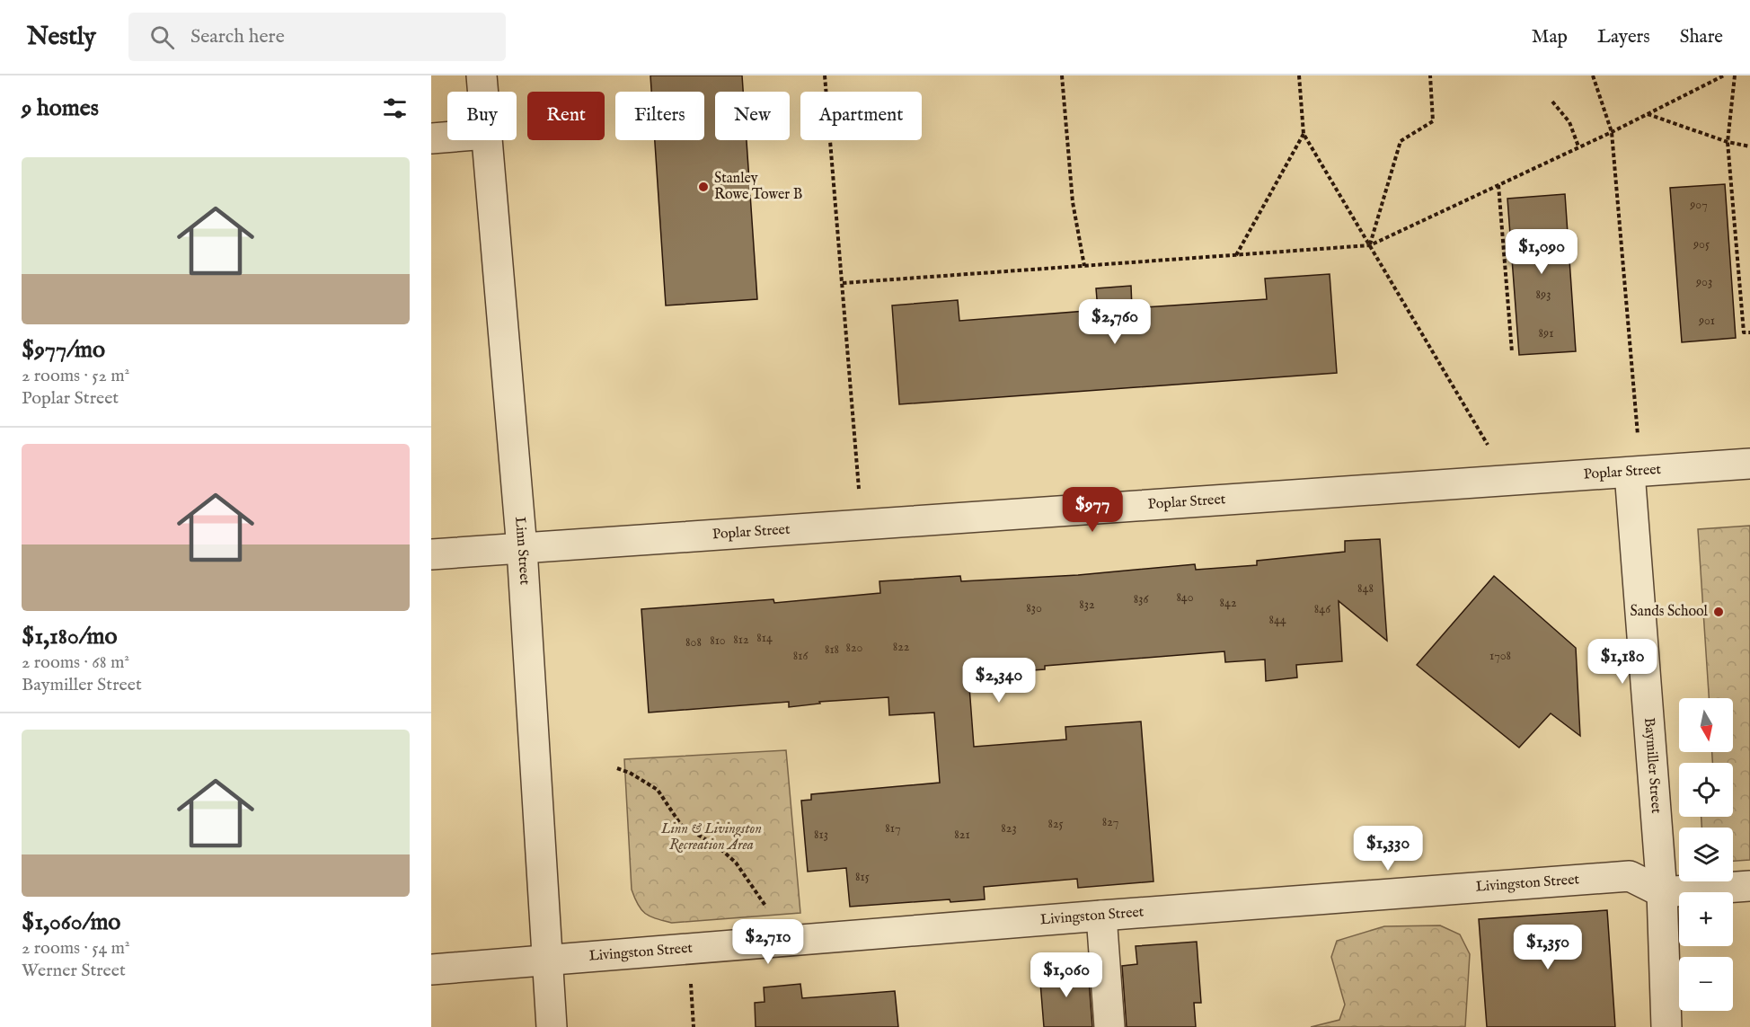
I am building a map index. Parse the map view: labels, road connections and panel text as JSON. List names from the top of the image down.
{
  "streets": {
    "street": [
      "Poplar Street",
      "Linn Street",
      "Baymiller Street",
      "Livingston Street"
    ]
  },
  "crossings": [
    ["Poplar Street", "Linn Street"],
    ["Poplar Street", "Baymiller Street"],
    ["Linn Street", "Livingston Street"],
    ["Baymiller Street", "Livingston Street"]
  ],
  "parks": ["Linn & Livingston Recreation Area"],
  "places": ["Stanley Rowe Tower B", "Sands School"],
  "house_numbers": [
    "907",
    "905",
    "903",
    "893",
    "901",
    "891",
    "848",
    "840",
    "836",
    "842",
    "832",
    "830",
    "846",
    "844",
    "814",
    "812",
    "810",
    "808",
    "822",
    "820",
    "818",
    "816",
    "1708",
    "827",
    "825",
    "817",
    "823",
    "813",
    "821",
    "815"
  ],
  "north": "bottom",
  "page": {
    "header": "Nestly",
    "search": "Search here",
    "nav": ["Map", "Layers", "Share"],
    "heading": "9 homes",
    "chip": [
      "Buy",
      "Rent",
      "Filters",
      "New",
      "Apartment"
    ],
    "list": [
      {
        "name": "$977/mo",
        "note": "2 rooms · 52 m² · Poplar Street"
      },
      {
        "name": "$1,180/mo",
        "note": "2 rooms · 68 m² · Baymiller Street"
      },
      {
        "name": "$1,060/mo",
        "note": "2 rooms · 54 m² · Werner Street"
      }
    ],
    "price": [
      "$1,090",
      "$2,760",
      "$977",
      "$1,180",
      "$2,340",
      "$1,330",
      "$2,710",
      "$1,350",
      "$1,060"
    ],
    "map_buttons": ["+", "−"]
  }
}
